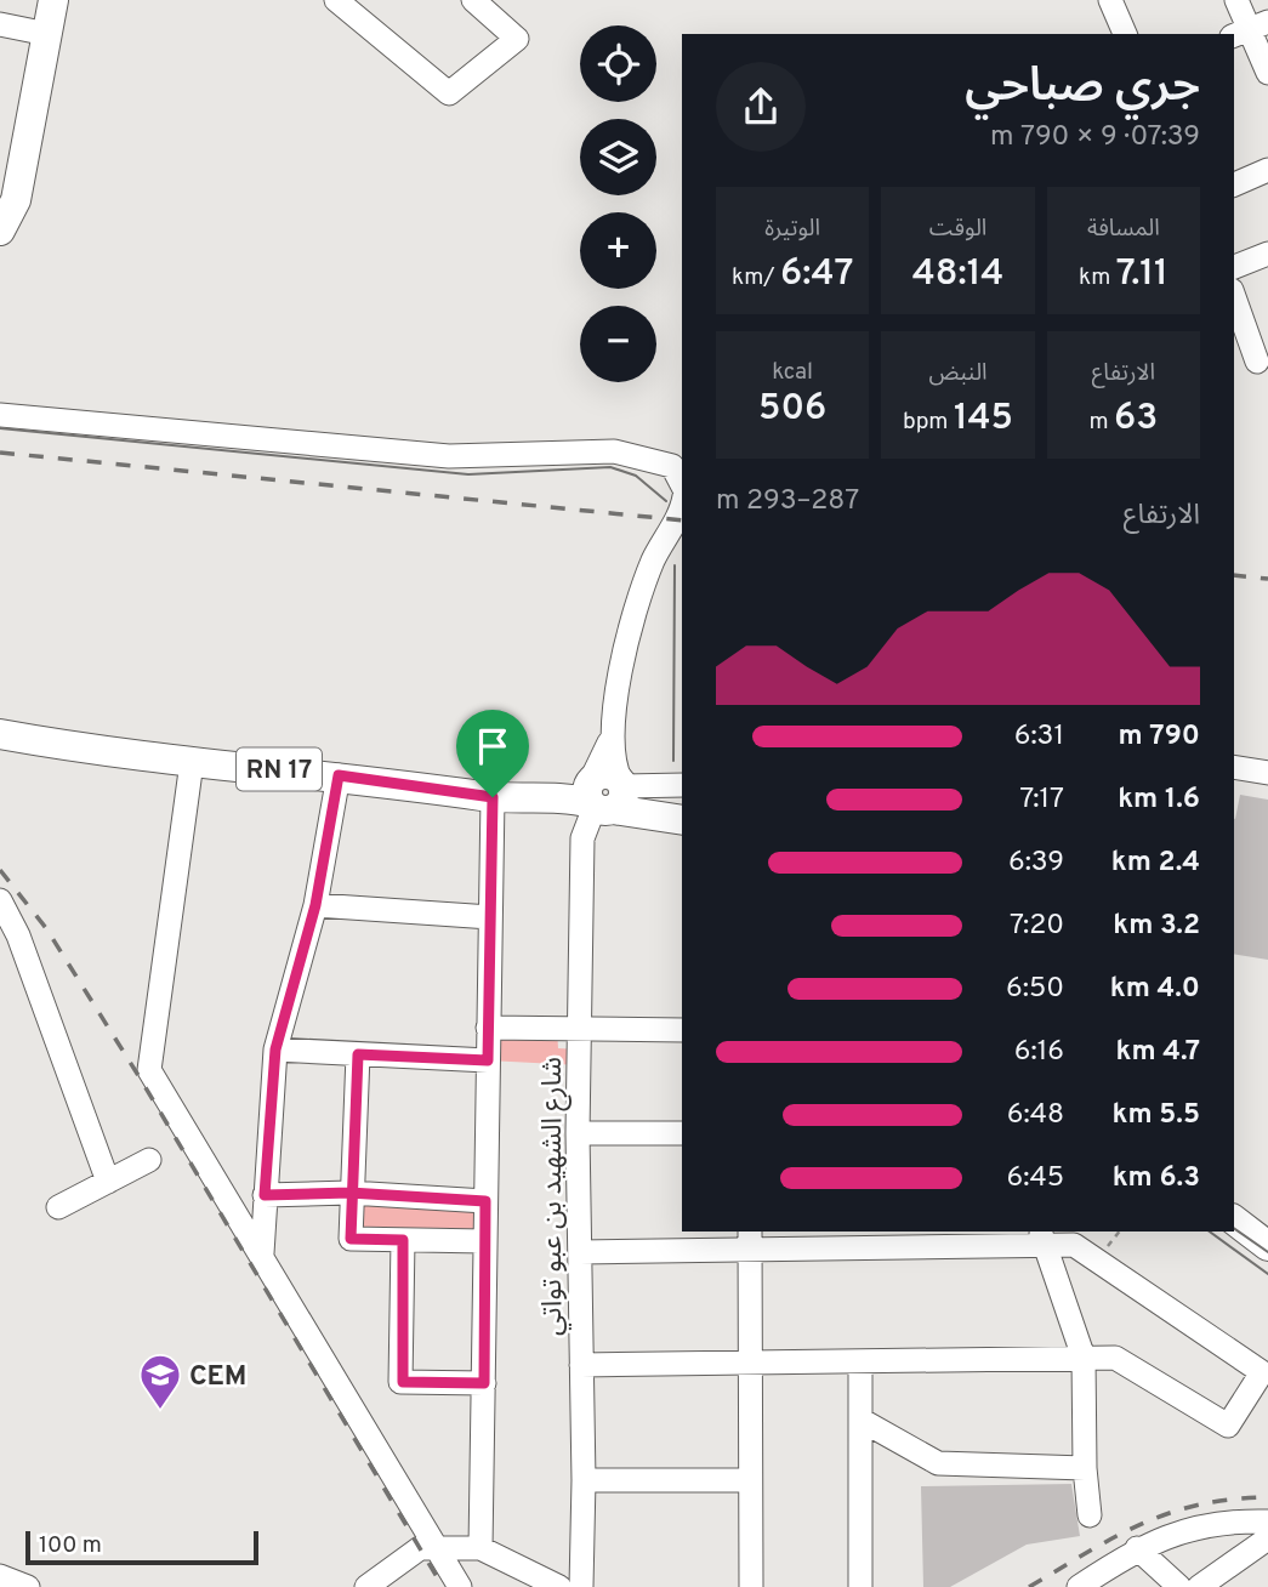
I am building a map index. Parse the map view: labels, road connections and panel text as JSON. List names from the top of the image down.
{
  "streets": {
    "main road": ["RN 17"],
    "street": ["شارع الشهيد بن عبو تواتي"]
  },
  "crossings": [
    ["RN 17", "شارع الشهيد بن عبو تواتي"]
  ],
  "places": {
    "school or university": ["CEM"]
  },
  "scale_bar": "100 m",
  "page": {
    "map_buttons": ["+", "−"],
    "heading": ["جري صباحي", "07:39 · 9 × 790 m"],
    "stats": [
      ["المسافة", "7.11 km"],
      ["الوقت", "48:14"],
      ["الوتيرة", "6:47 /km"],
      ["الارتفاع", "63 m"],
      ["النبض", "145 bpm"],
      ["kcal", "506"]
    ],
    "chart": ["الارتفاع", "287–293 m"],
    "list": [
      {
        "name": "790 m",
        "note": "6:31"
      },
      {
        "name": "1.6 km",
        "note": "7:17"
      },
      {
        "name": "2.4 km",
        "note": "6:39"
      },
      {
        "name": "3.2 km",
        "note": "7:20"
      },
      {
        "name": "4.0 km",
        "note": "6:50"
      },
      {
        "name": "4.7 km",
        "note": "6:16"
      },
      {
        "name": "5.5 km",
        "note": "6:48"
      },
      {
        "name": "6.3 km",
        "note": "6:45"
      }
    ],
    "scale": "100 m"
  }
}
